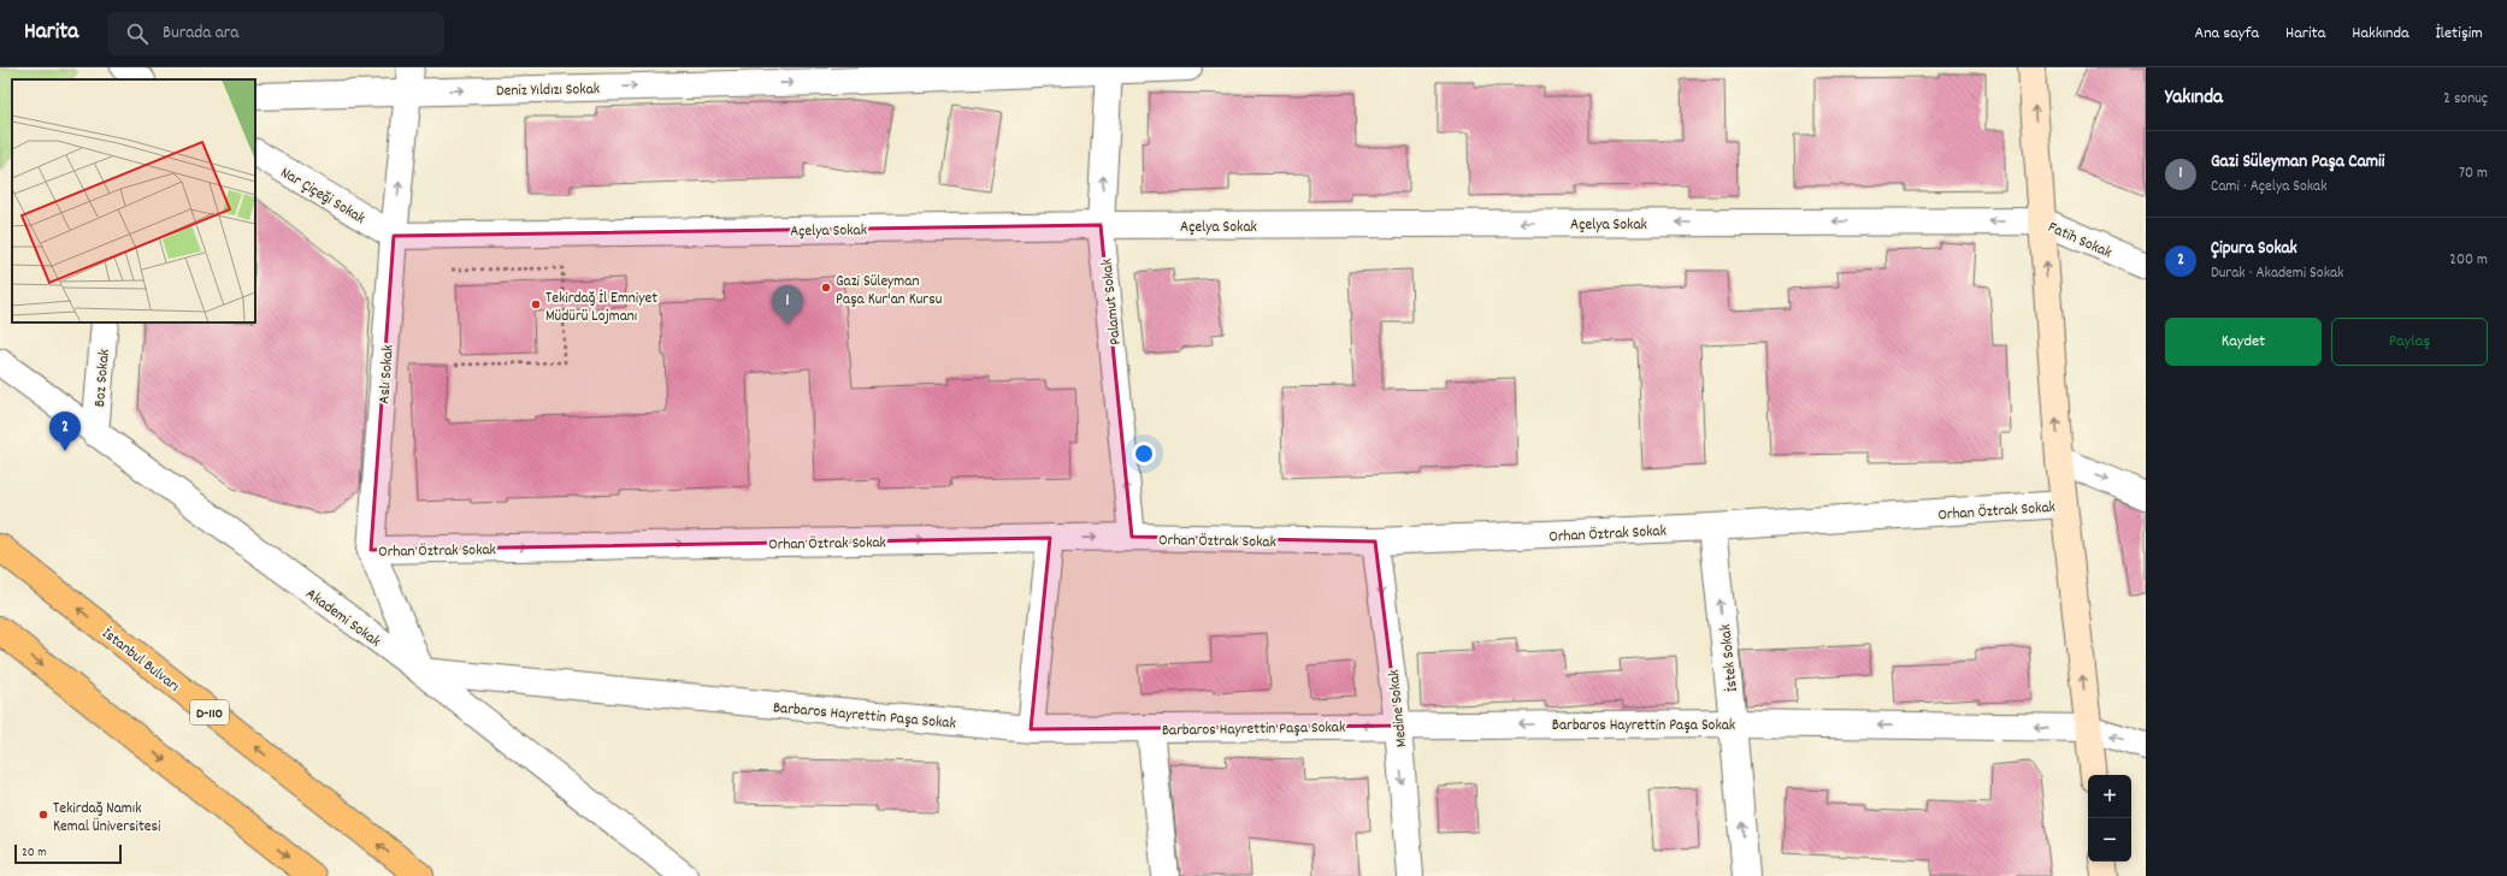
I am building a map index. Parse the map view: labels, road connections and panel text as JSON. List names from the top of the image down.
{
  "streets": {
    "highway": ["İstanbul Bulvarı", "D-110"],
    "street": [
      "Deniz Yıldızı Sokak",
      "Nar Çiçeği Sokak",
      "Açelya Sokak",
      "Fatih Sokak",
      "Palamut Sokak",
      "Aslı Sokak",
      "Boz Sokak",
      "Orhan Öztrak Sokak",
      "Akademi Sokak",
      "İstek Sokak",
      "Medine Sokak",
      "Barbaros Hayrettin Paşa Sokak"
    ]
  },
  "crossings": [
    ["Deniz Yıldızı Sokak", "Palamut Sokak"],
    ["Deniz Yıldızı Sokak", "Aslı Sokak"],
    ["Nar Çiçeği Sokak", "Açelya Sokak"],
    ["Nar Çiçeği Sokak", "Aslı Sokak"],
    ["Açelya Sokak", "Fatih Sokak"],
    ["Açelya Sokak", "Palamut Sokak"],
    ["Açelya Sokak", "Aslı Sokak"],
    ["Palamut Sokak", "Orhan Öztrak Sokak"],
    ["Aslı Sokak", "Orhan Öztrak Sokak"],
    ["Aslı Sokak", "Akademi Sokak"],
    ["Aslı Sokak", "Barbaros Hayrettin Paşa Sokak"],
    ["Boz Sokak", "Akademi Sokak"],
    ["Orhan Öztrak Sokak", "İstek Sokak"],
    ["Orhan Öztrak Sokak", "Medine Sokak"],
    ["Akademi Sokak", "Barbaros Hayrettin Paşa Sokak"],
    ["İstek Sokak", "Barbaros Hayrettin Paşa Sokak"],
    ["Medine Sokak", "Barbaros Hayrettin Paşa Sokak"]
  ],
  "one_way": [
    "Deniz Yıldızı Sokak",
    "Açelya Sokak",
    "Palamut Sokak",
    "Orhan Öztrak Sokak",
    "İstek Sokak",
    "Medine Sokak",
    "Barbaros Hayrettin Paşa Sokak"
  ],
  "places": ["Gazi Süleyman Paşa Kur'an Kursu", "Tekirdağ İl Emniyet Müdürü Lojmanı", "Tekirdağ Namık Kemal Üniversitesi"],
  "scale_bar": "20 m",
  "page": {
    "header": "Harita",
    "search": "Burada ara",
    "nav": [
      "Ana sayfa",
      "Harita",
      "Hakkında",
      "İletişim"
    ],
    "heading": ["Yakında", "2 sonuç"],
    "list": [
      {
        "mark": "1",
        "name": "Gazi Süleyman Paşa Camii",
        "note": "Cami · Açelya Sokak",
        "value": "70 m"
      },
      {
        "mark": "2",
        "name": "Çipura Sokak",
        "note": "Durak · Akademi Sokak",
        "value": "200 m"
      }
    ],
    "pins": ["1", "2"],
    "buttons": ["Kaydet", "Paylaş"],
    "map_buttons": ["+", "−"],
    "scale": "20 m"
  }
}
